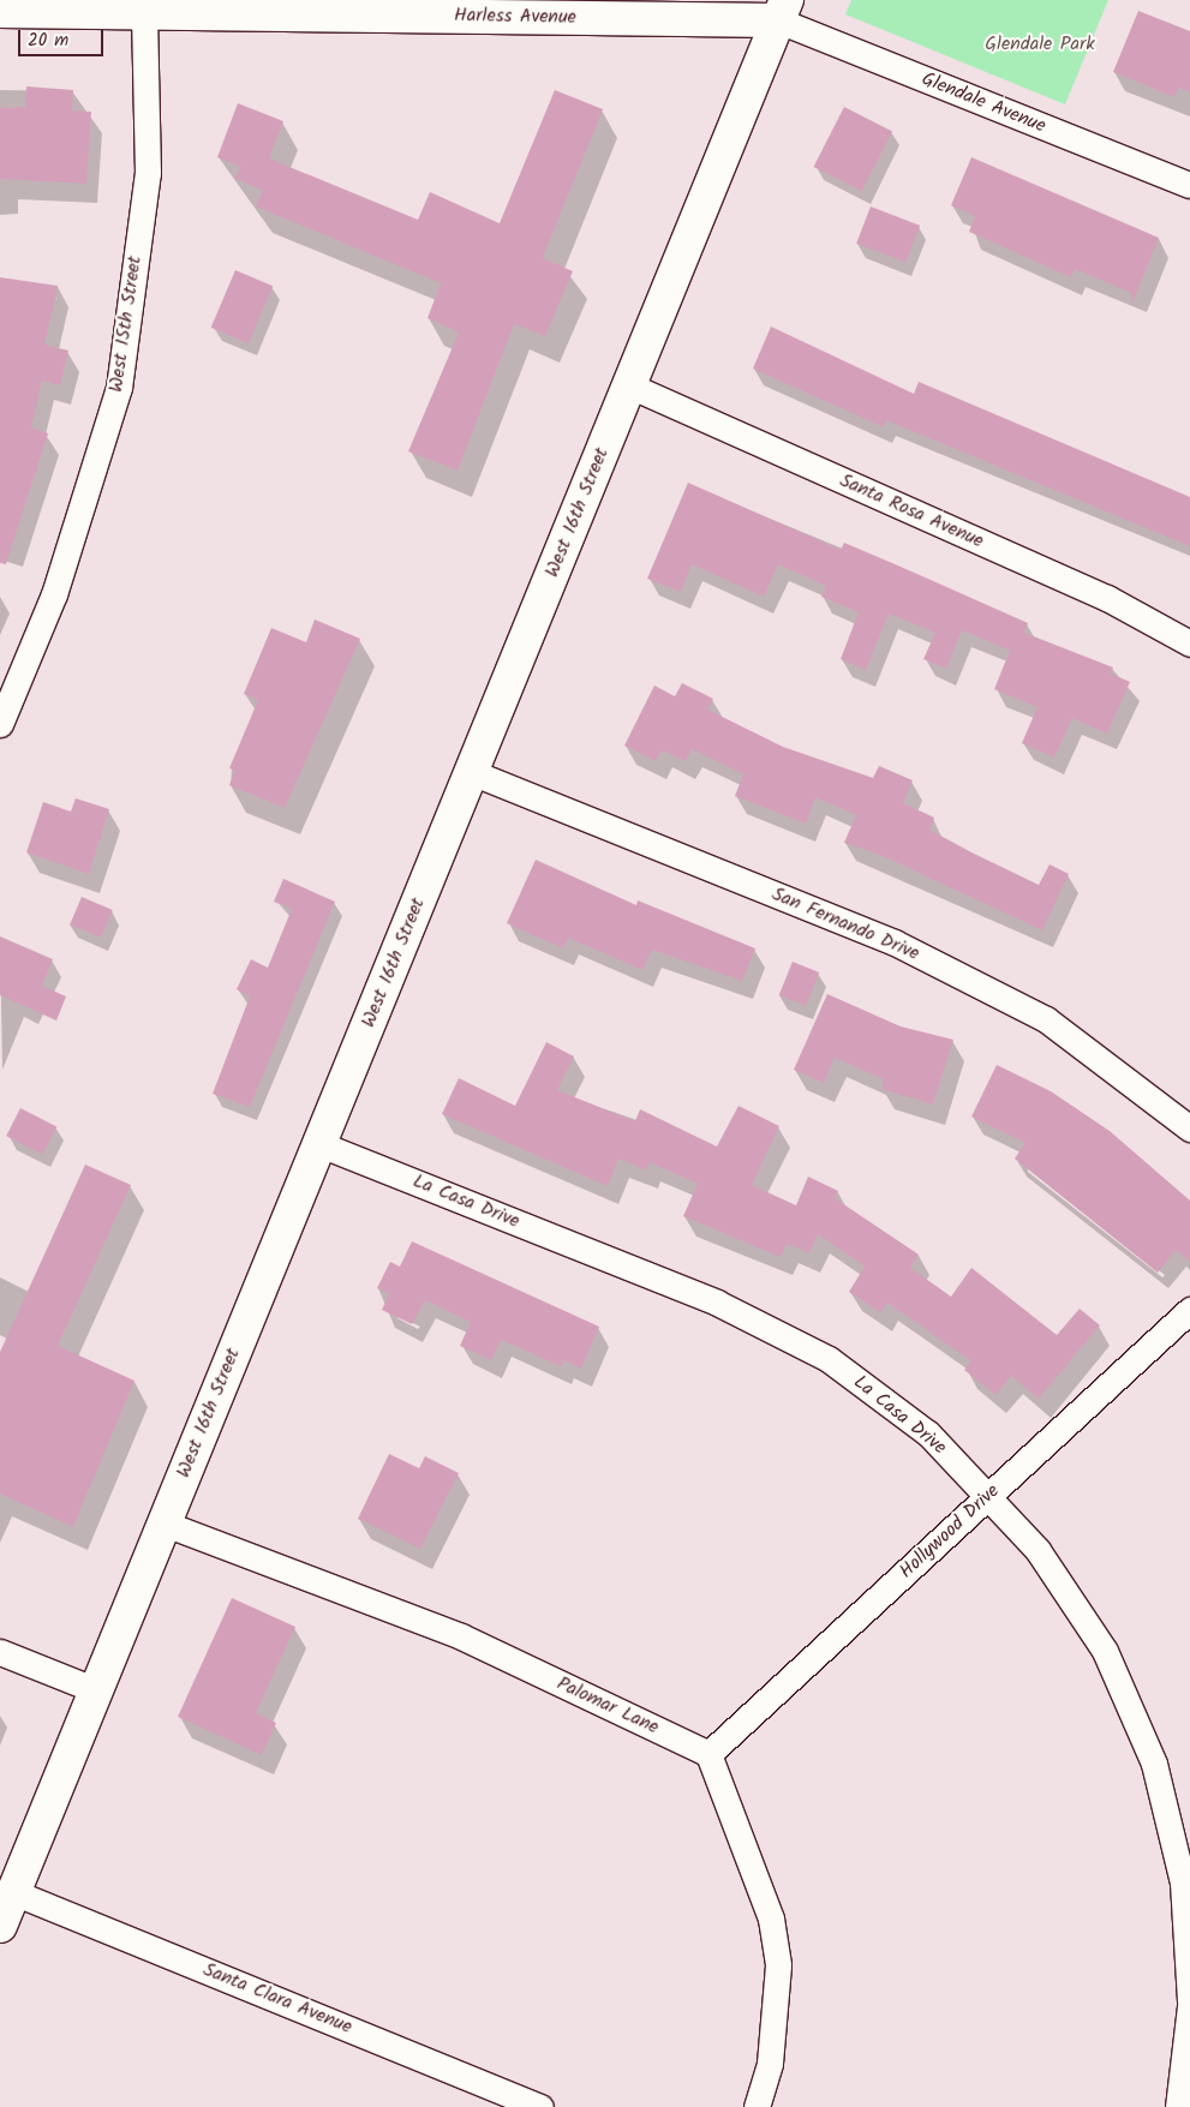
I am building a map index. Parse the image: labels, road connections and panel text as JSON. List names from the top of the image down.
{
  "streets": {
    "main road": ["Harless Avenue", "West 16th Street"],
    "street": [
      "Glendale Avenue",
      "West 15th Street",
      "Santa Rosa Avenue",
      "San Fernando Drive",
      "La Casa Drive",
      "Hollywood Drive",
      "Palomar Lane",
      "Santa Clara Avenue"
    ]
  },
  "crossings": [
    ["Harless Avenue", "Glendale Avenue"],
    ["Harless Avenue", "West 15th Street"],
    ["Harless Avenue", "West 16th Street"],
    ["Glendale Avenue", "West 16th Street"],
    ["Santa Rosa Avenue", "West 16th Street"],
    ["West 16th Street", "San Fernando Drive"],
    ["West 16th Street", "La Casa Drive"],
    ["West 16th Street", "Palomar Lane"],
    ["West 16th Street", "Santa Clara Avenue"],
    ["La Casa Drive", "Hollywood Drive"],
    ["Hollywood Drive", "Palomar Lane"]
  ],
  "parks": ["Glendale Park"],
  "scale_bar": "20 m"
}
